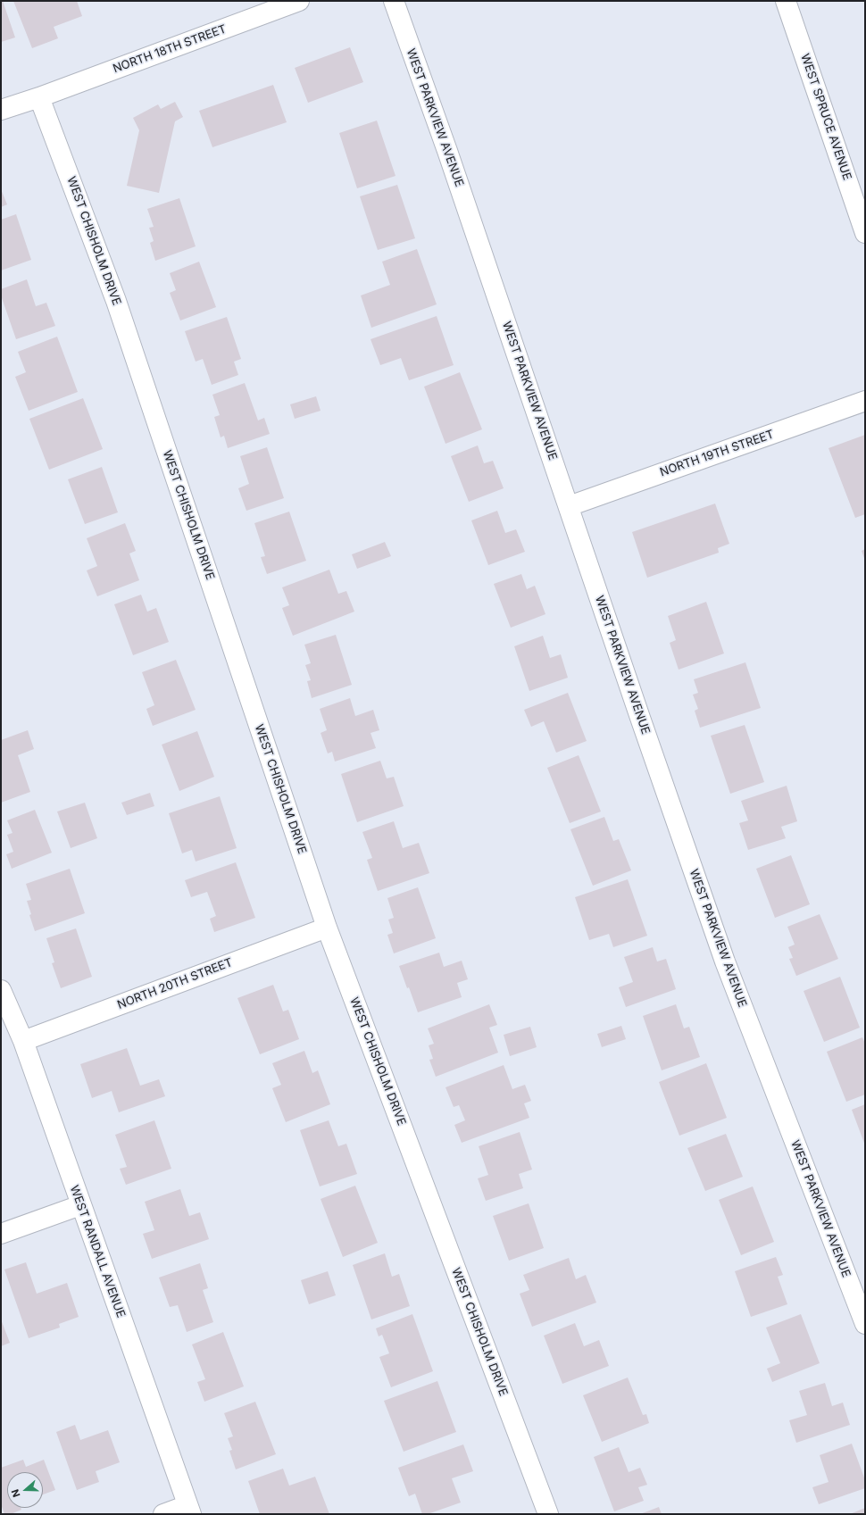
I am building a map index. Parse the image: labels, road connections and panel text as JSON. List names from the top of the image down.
{
  "streets": {
    "street": [
      "NORTH 18TH STREET",
      "WEST SPRUCE AVENUE",
      "WEST PARKVIEW AVENUE",
      "WEST CHISHOLM DRIVE",
      "NORTH 19TH STREET",
      "NORTH 20TH STREET",
      "WEST RANDALL AVENUE"
    ]
  },
  "crossings": [
    ["NORTH 18TH STREET", "WEST CHISHOLM DRIVE"],
    ["WEST PARKVIEW AVENUE", "NORTH 19TH STREET"],
    ["WEST CHISHOLM DRIVE", "NORTH 20TH STREET"],
    ["NORTH 20TH STREET", "WEST RANDALL AVENUE"]
  ],
  "north": "left"
}
